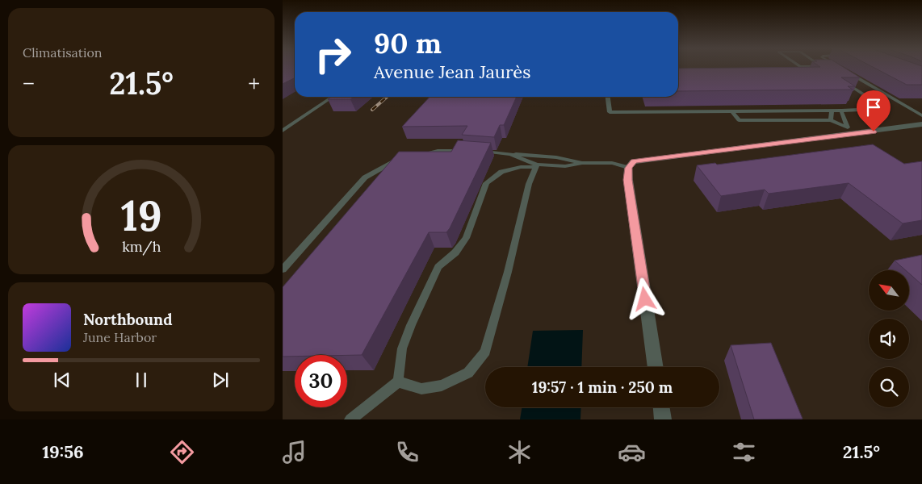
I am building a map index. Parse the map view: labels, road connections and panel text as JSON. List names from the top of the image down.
{
  "north": "top left",
  "page": {
    "tile": "Climatisation",
    "turn": ["90 m", "Avenue Jean Jaurès"],
    "heat": ["−", "21.5°", "+"],
    "song": ["Northbound", "June Harbor"],
    "limit": "30",
    "trip": "19:57 · 1 min · 250 m",
    "tabs": ["19:56", "21.5°"],
    "gauge": ["19", "km/h"]
  }
}
